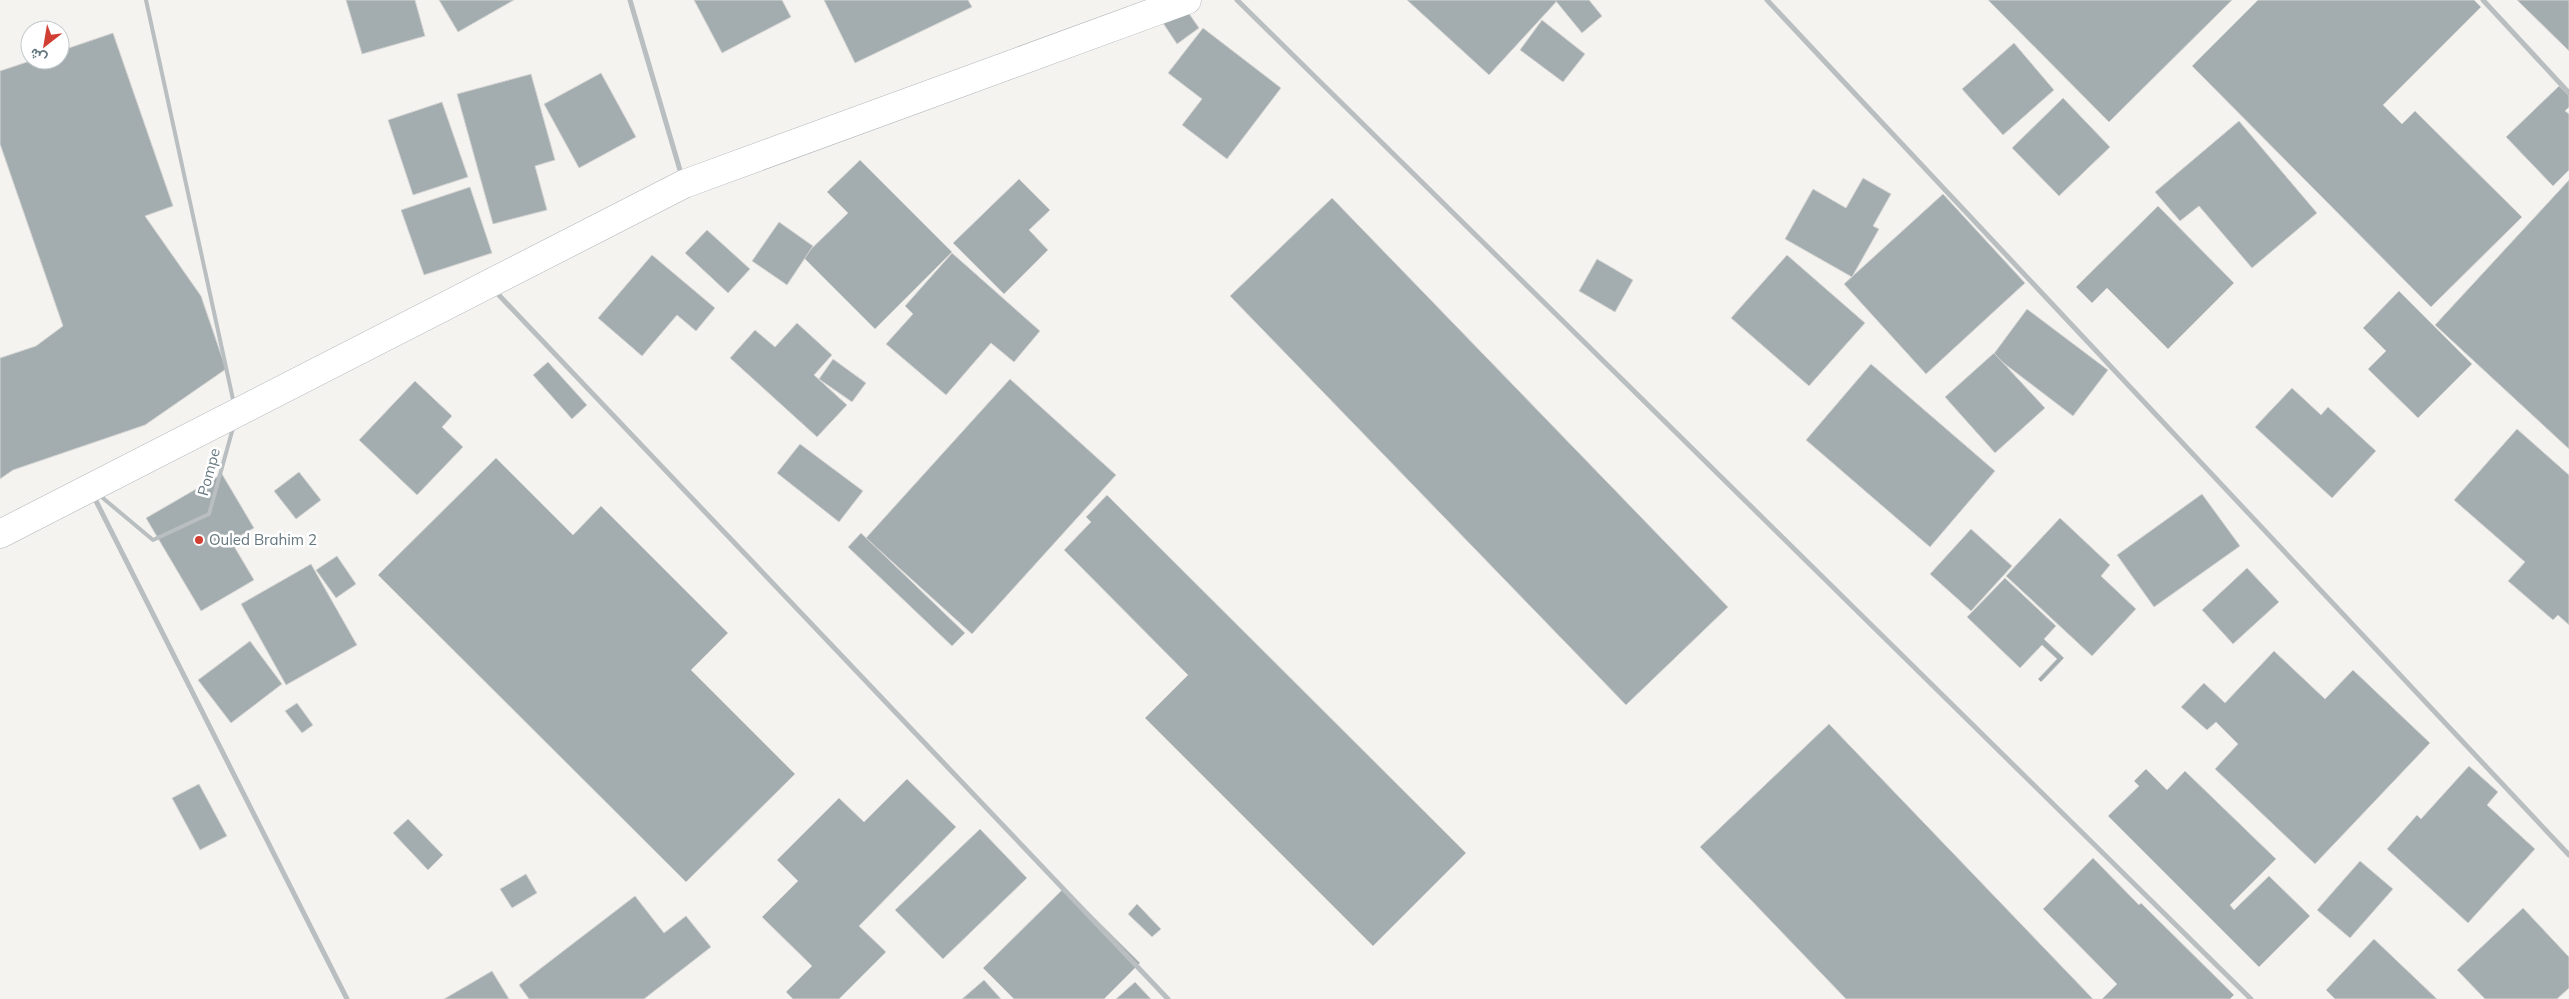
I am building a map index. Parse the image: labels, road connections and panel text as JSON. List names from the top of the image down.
{
  "streets": {
    "lane": ["Pompe"]
  },
  "places": ["Ouled Brahim 2"],
  "north": "bottom left"
}
